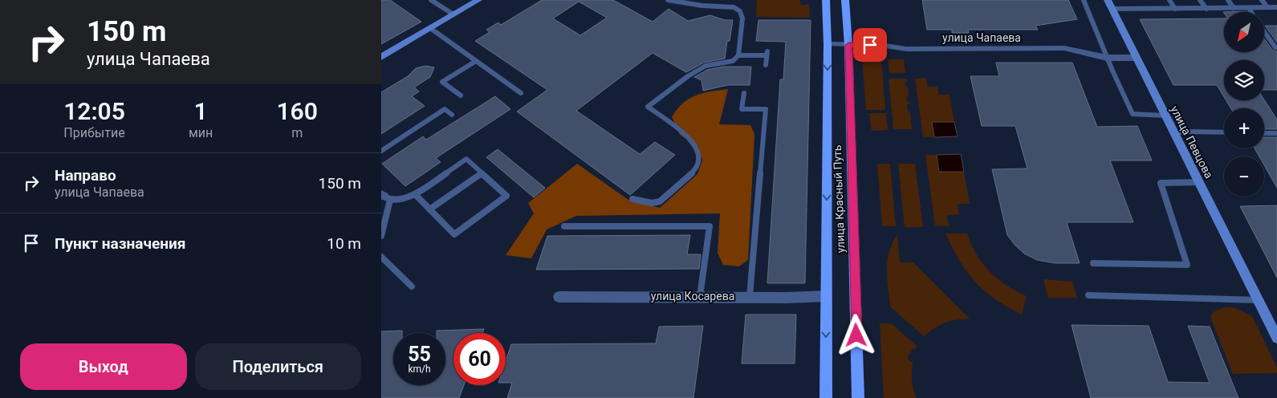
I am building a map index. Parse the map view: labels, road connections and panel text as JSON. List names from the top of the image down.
{
  "streets": {
    "main road": ["улица Красный Путь"],
    "street": ["улица Чапаева", "улица Певцова", "улица Косарева"]
  },
  "crossings": [
    ["улица Чапаева", "улица Певцова"],
    ["улица Чапаева", "улица Красный Путь"],
    ["улица Красный Путь", "улица Косарева"]
  ],
  "north": "bottom left",
  "page": {
    "turn": ["150 m", "улица Чапаева"],
    "map_buttons": ["+", "−"],
    "eta": [
      "12:05",
      "Прибытие",
      "1",
      "мин",
      "160",
      "m"
    ],
    "list": [
      {
        "name": "Направо",
        "note": "улица Чапаева",
        "value": "150 m"
      },
      {
        "name": "Пункт назначения",
        "value": "10 m"
      }
    ],
    "speed": "55 km/h",
    "limit": "60",
    "buttons": ["Выход", "Поделиться"]
  }
}
